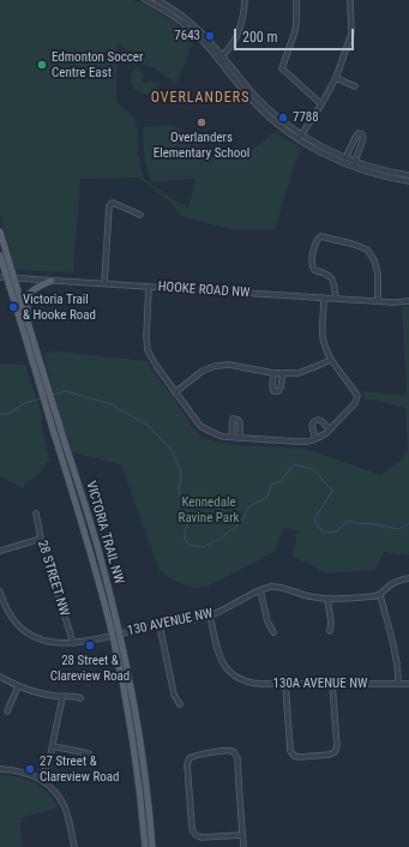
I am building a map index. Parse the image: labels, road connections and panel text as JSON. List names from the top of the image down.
{
  "streets": {
    "main road": ["VICTORIA TRAIL NW"],
    "street": [
      "HOOKE ROAD NW",
      "28 STREET NW",
      "130 AVENUE NW",
      "130A AVENUE NW"
    ]
  },
  "crossings": [
    ["HOOKE ROAD NW", "VICTORIA TRAIL NW"],
    ["VICTORIA TRAIL NW", "130 AVENUE NW"],
    ["28 STREET NW", "130 AVENUE NW"],
    ["130 AVENUE NW", "130A AVENUE NW"]
  ],
  "districts": ["OVERLANDERS"],
  "parks": ["Kennedale Ravine Park"],
  "places": [
    "7643",
    "Edmonton Soccer Centre East",
    "7788",
    "Overlanders Elementary School",
    "Victoria Trail & Hooke Road",
    "28 Street & Clareview Road",
    "27 Street & Clareview Road"
  ],
  "scale_bar": "200 m"
}
